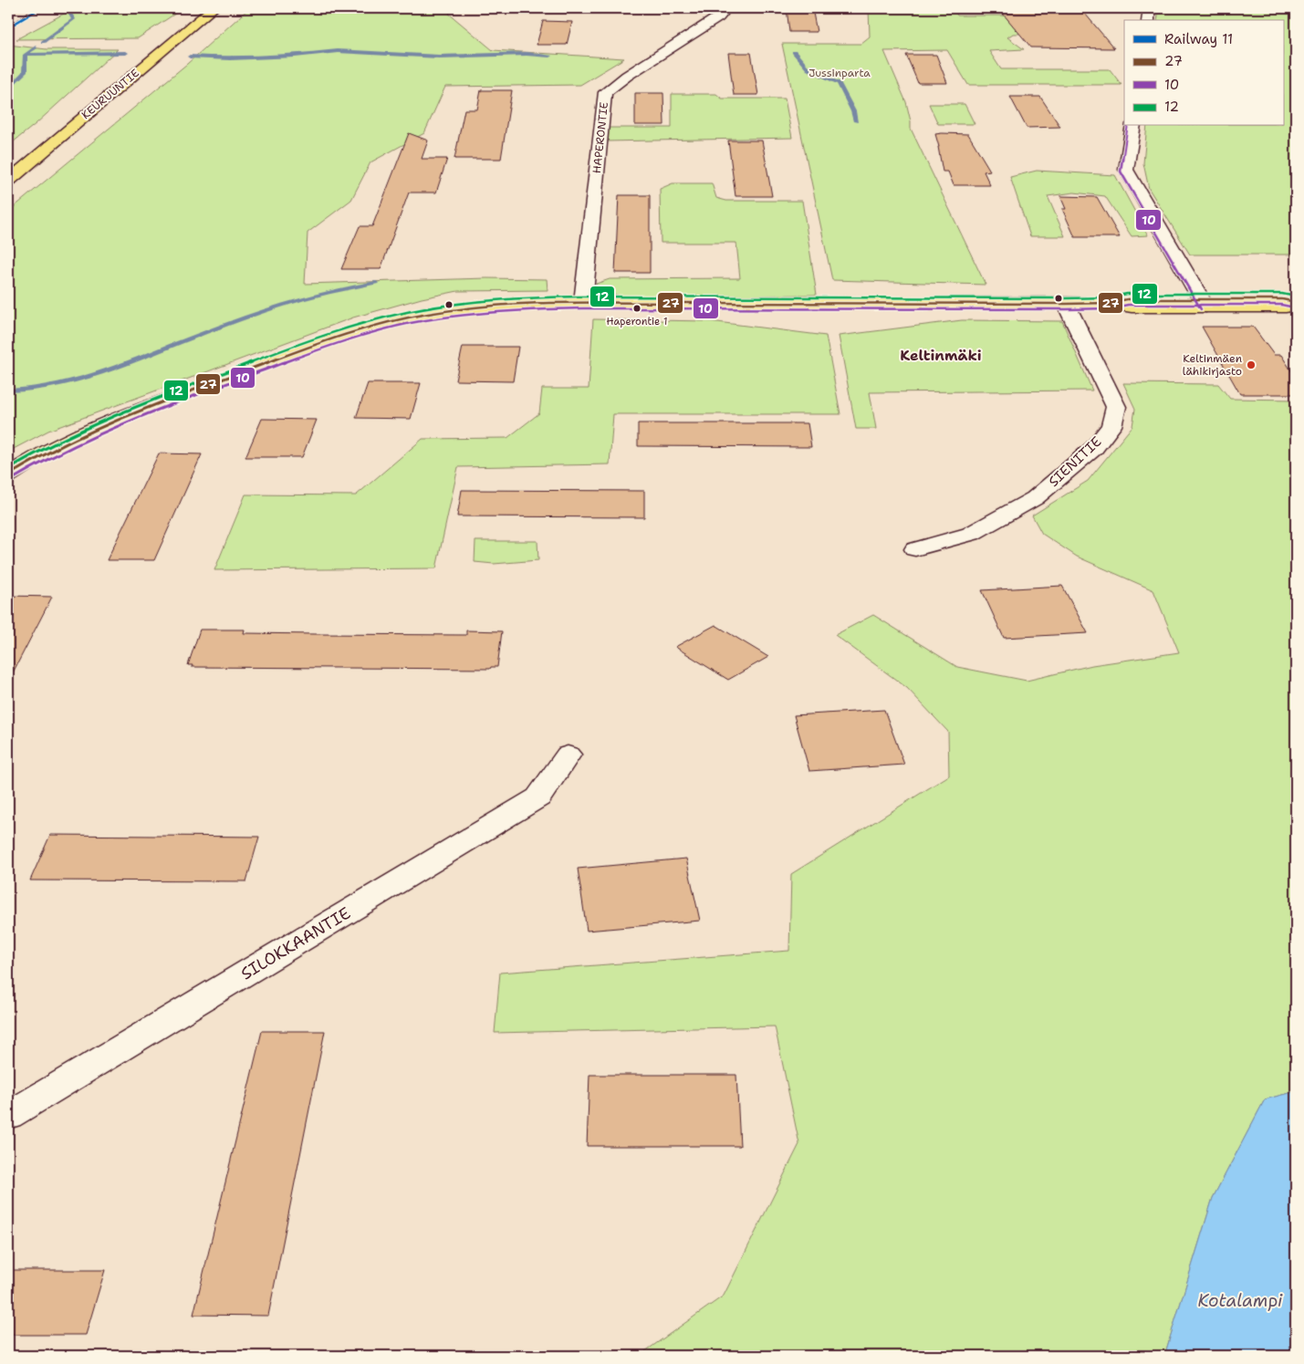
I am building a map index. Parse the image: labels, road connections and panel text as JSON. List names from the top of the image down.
{
  "streets": {
    "main road": ["KEURUUNTIE"],
    "street": ["HAPERONTIE", "SIENITIE", "SILOKKAANTIE"]
  },
  "districts": ["Keltinmäki"],
  "water": ["Kotalampi"],
  "parks": ["Jussinparta"],
  "places": ["Haperontie 1", "Keltinmäen lähikirjasto"],
  "lines": [
    "rail line 11",
    "transit line 10",
    "transit line 12",
    "transit line 27"
  ],
  "legend": [
    "Railway 11",
    "27",
    "10",
    "12"
  ]
}
